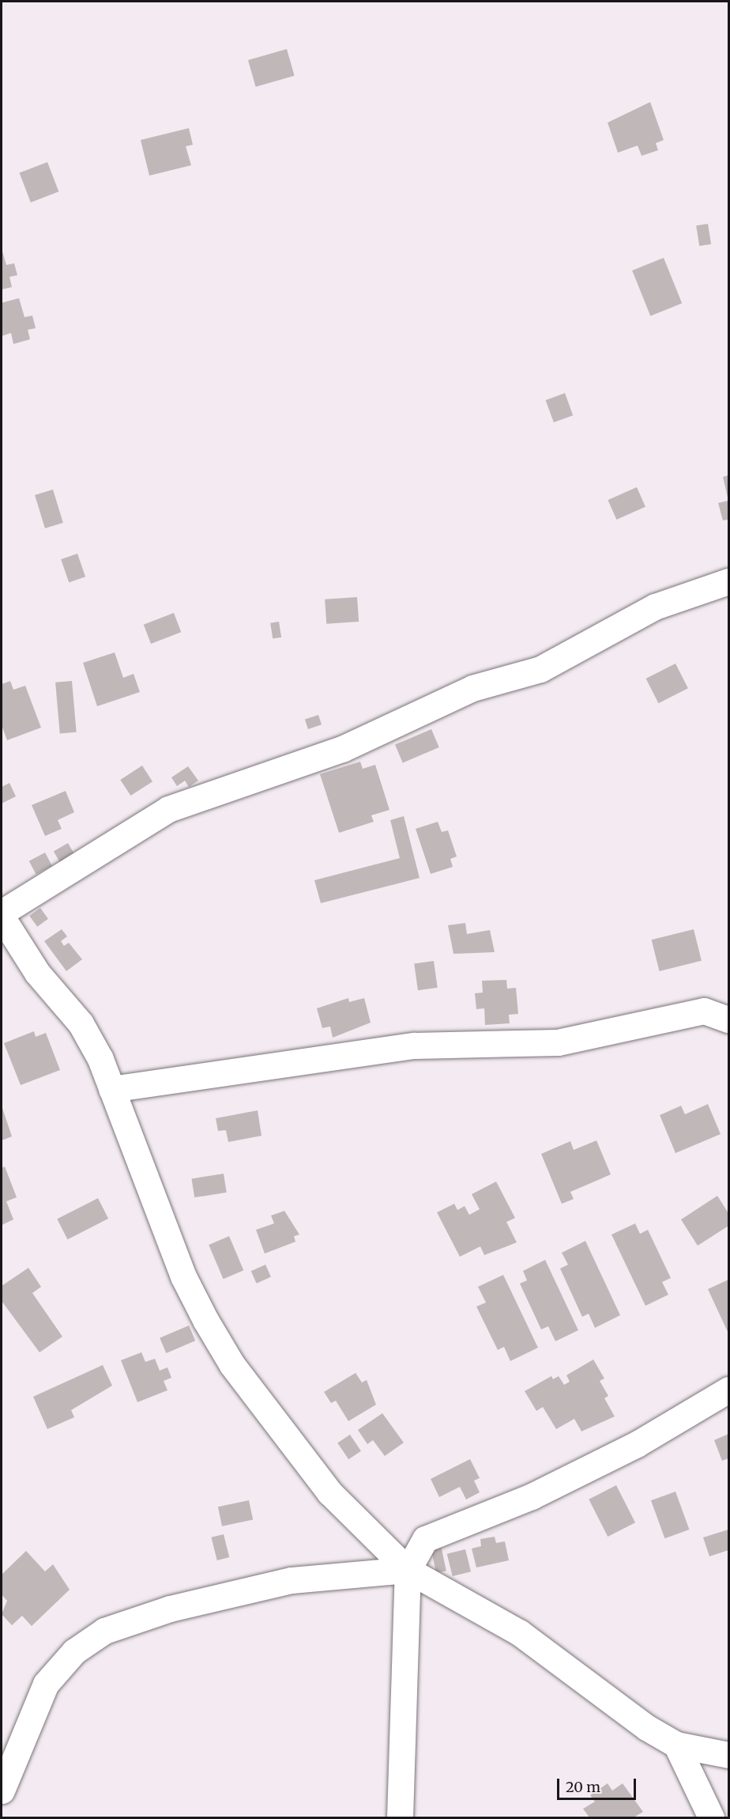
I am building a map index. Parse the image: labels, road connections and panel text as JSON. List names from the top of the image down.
{
  "scale_bar": "20 m"
}
